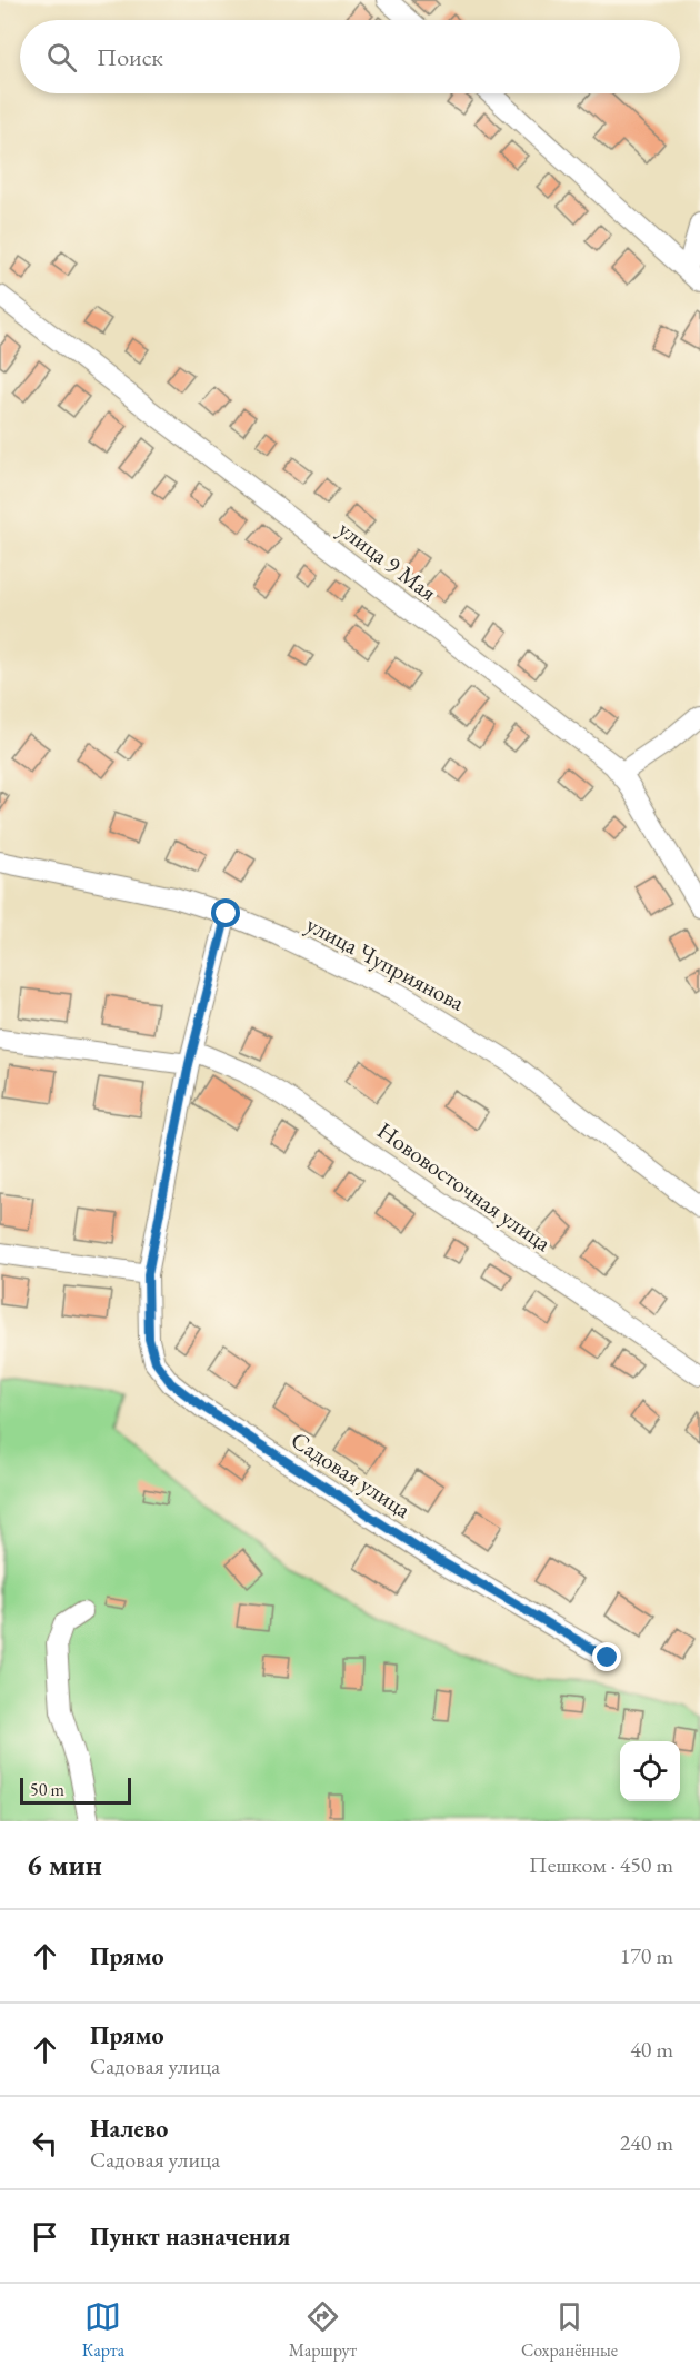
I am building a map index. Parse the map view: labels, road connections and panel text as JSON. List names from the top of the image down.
{
  "streets": {
    "street": [
      "улица 9 Мая",
      "улица Чуприянова",
      "Нововосточная улица",
      "Садовая улица"
    ]
  },
  "crossings": [
    ["улица Чуприянова", "Садовая улица"],
    ["Нововосточная улица", "Садовая улица"]
  ],
  "scale_bar": "50 m",
  "page": {
    "search": "Поиск",
    "scale": "50 m",
    "heading": ["6 мин", "Пешком · 450 m"],
    "list": [
      ["Прямо", "170 m"],
      ["Прямо", "Садовая улица", "40 m"],
      ["Налево", "Садовая улица", "240 m"],
      "Пункт назначения"
    ],
    "nav": ["Карта", "Маршрут", "Сохранённые"]
  }
}
